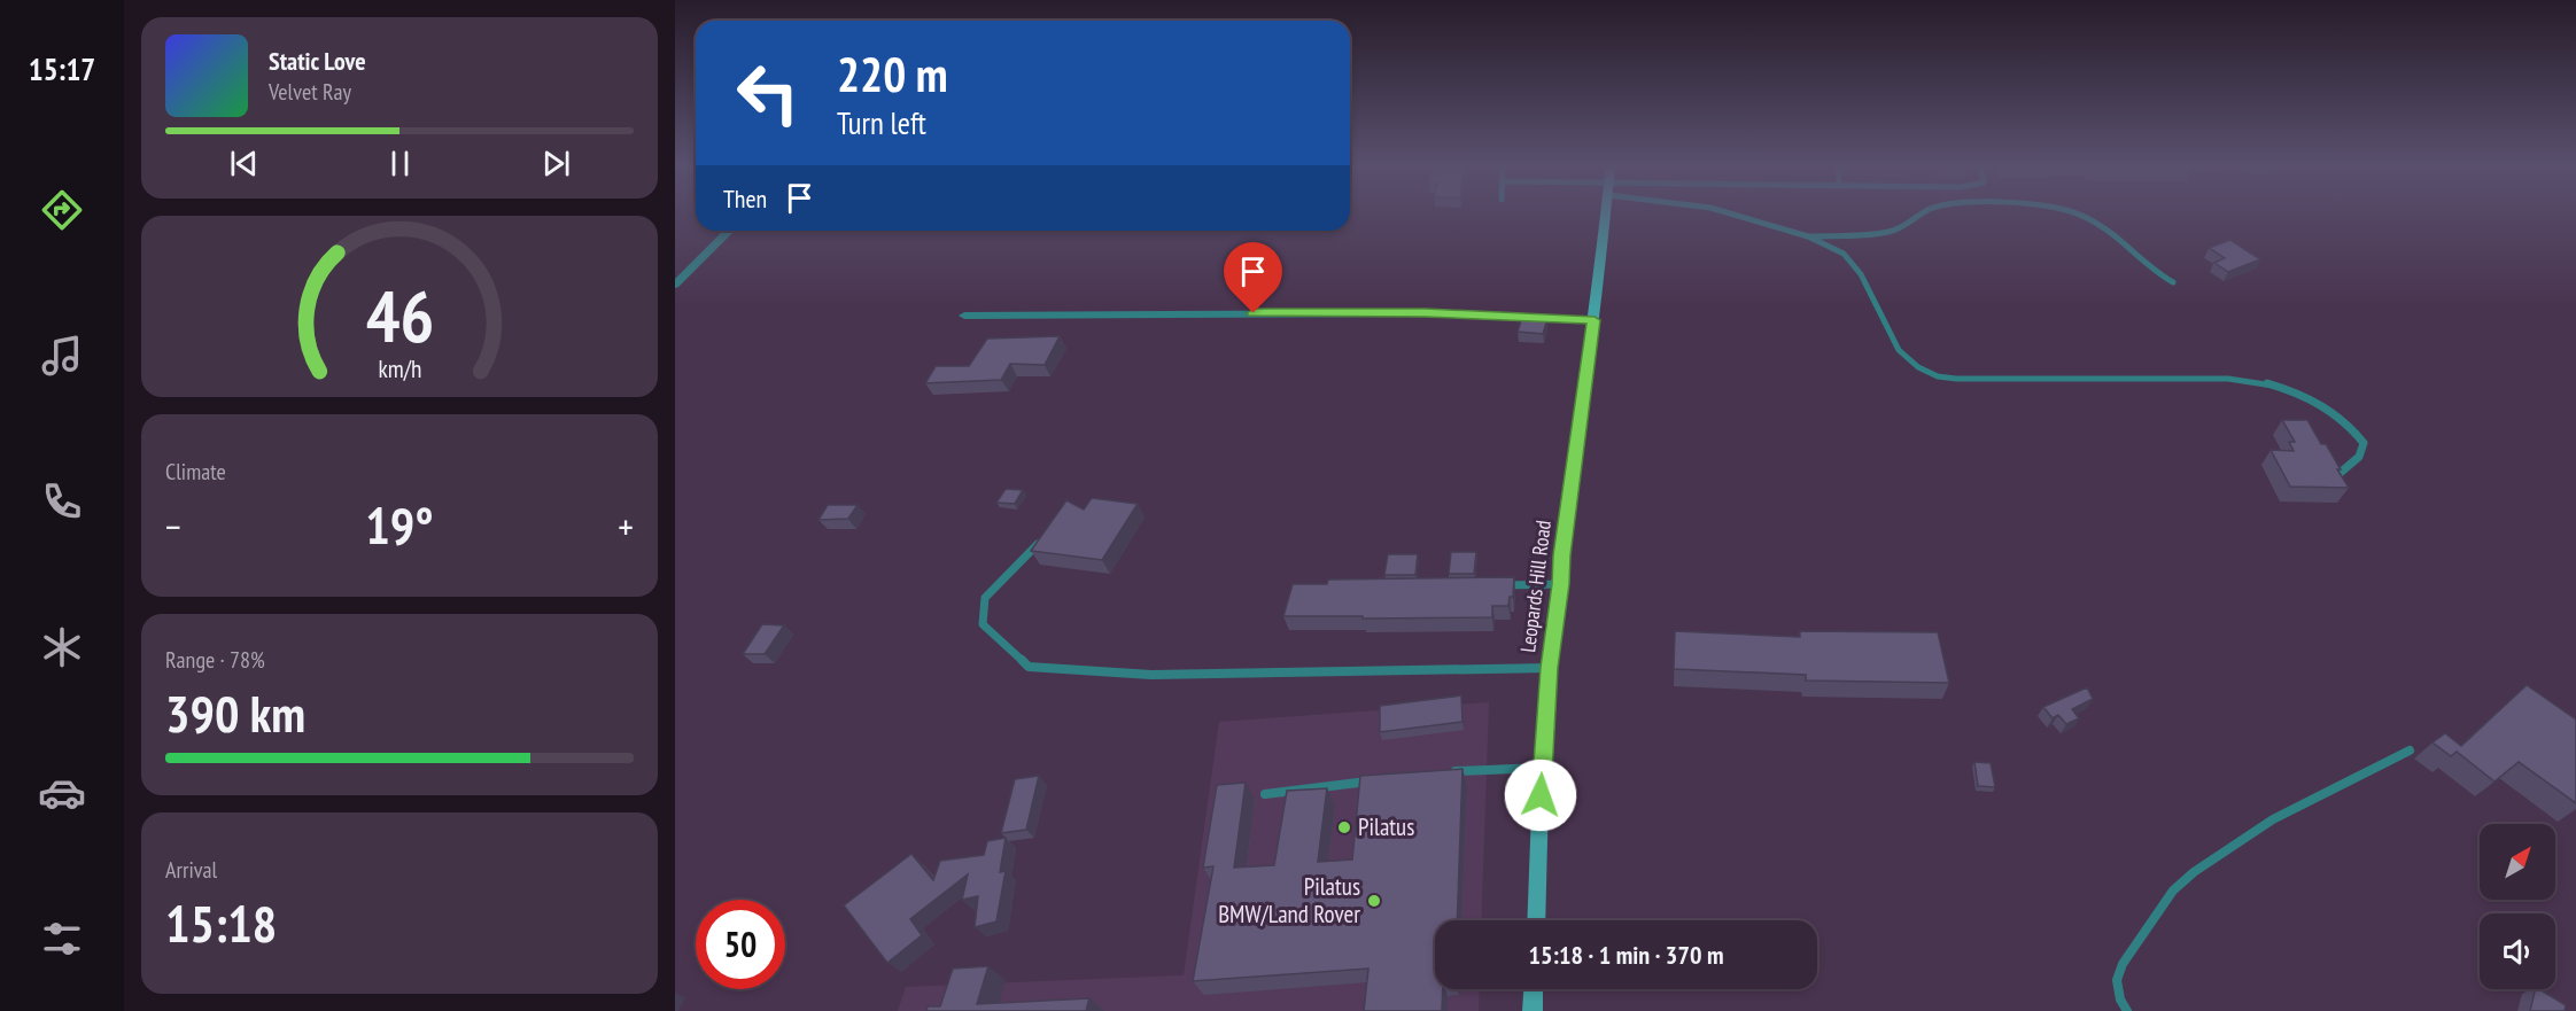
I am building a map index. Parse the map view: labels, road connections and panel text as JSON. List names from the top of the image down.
{
  "streets": {
    "main road": ["Leopards Hill Road"]
  },
  "places": ["Pilatus", "Pilatus BMW/Land Rover"],
  "north": "top right",
  "page": {
    "tabs": "15:17",
    "turn": ["220 m", "Turn left"],
    "song": ["Static Love", "Velvet Ray"],
    "then": "Then",
    "tile": [
      "Climate",
      ["Range · 78%", "390 km"],
      ["Arrival", "15:18"]
    ],
    "heat": ["−", "19°", "+"],
    "limit": "50",
    "trip": "15:18 · 1 min · 370 m",
    "gauge": ["46", "km/h"]
  }
}
